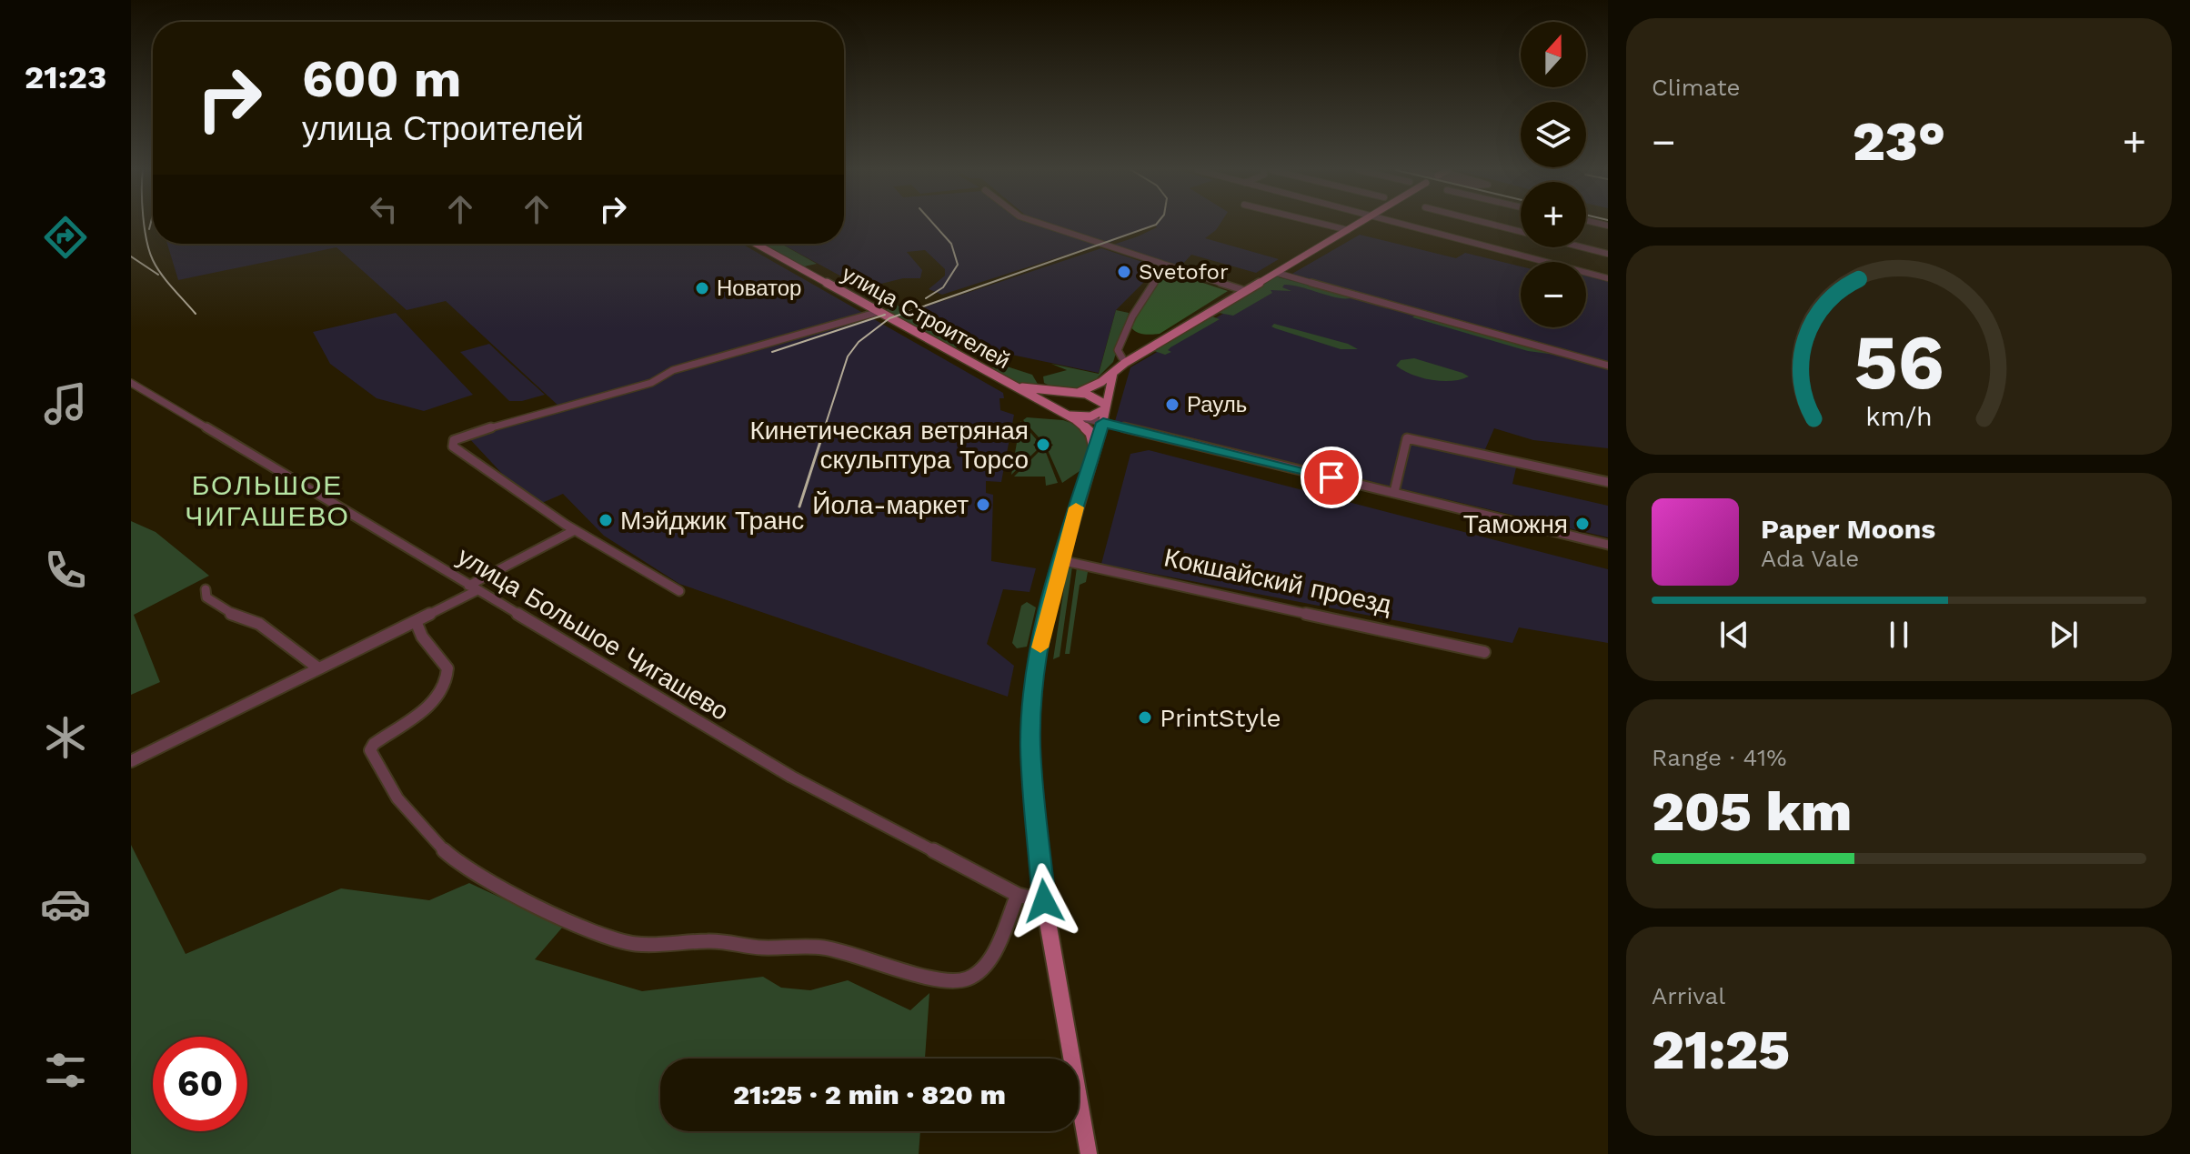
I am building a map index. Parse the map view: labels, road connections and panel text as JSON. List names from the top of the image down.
{
  "streets": {
    "main road": ["улица Строителей"],
    "street": ["Кокшайский проезд", "улица Большое Чигашево"]
  },
  "districts": ["БОЛЬШОЕ ЧИГАШЕВО"],
  "places": [
    "Svetofor",
    "Новатор",
    "Рауль",
    "Кинетическая ветряная скульптура Торсо",
    "Йола-маркет",
    "Мэйджик Транс",
    "Таможня",
    "PrintStyle"
  ],
  "north": "top",
  "page": {
    "tabs": "21:23",
    "tile": [
      "Climate",
      ["Range · 41%", "205 km"],
      ["Arrival", "21:25"]
    ],
    "map_buttons": ["+", "−"],
    "turn": ["600 m", "улица Строителей"],
    "heat": ["−", "23°", "+"],
    "song": ["Paper Moons", "Ada Vale"],
    "limit": "60",
    "trip": "21:25 · 2 min · 820 m",
    "gauge": ["56", "km/h"]
  }
}
